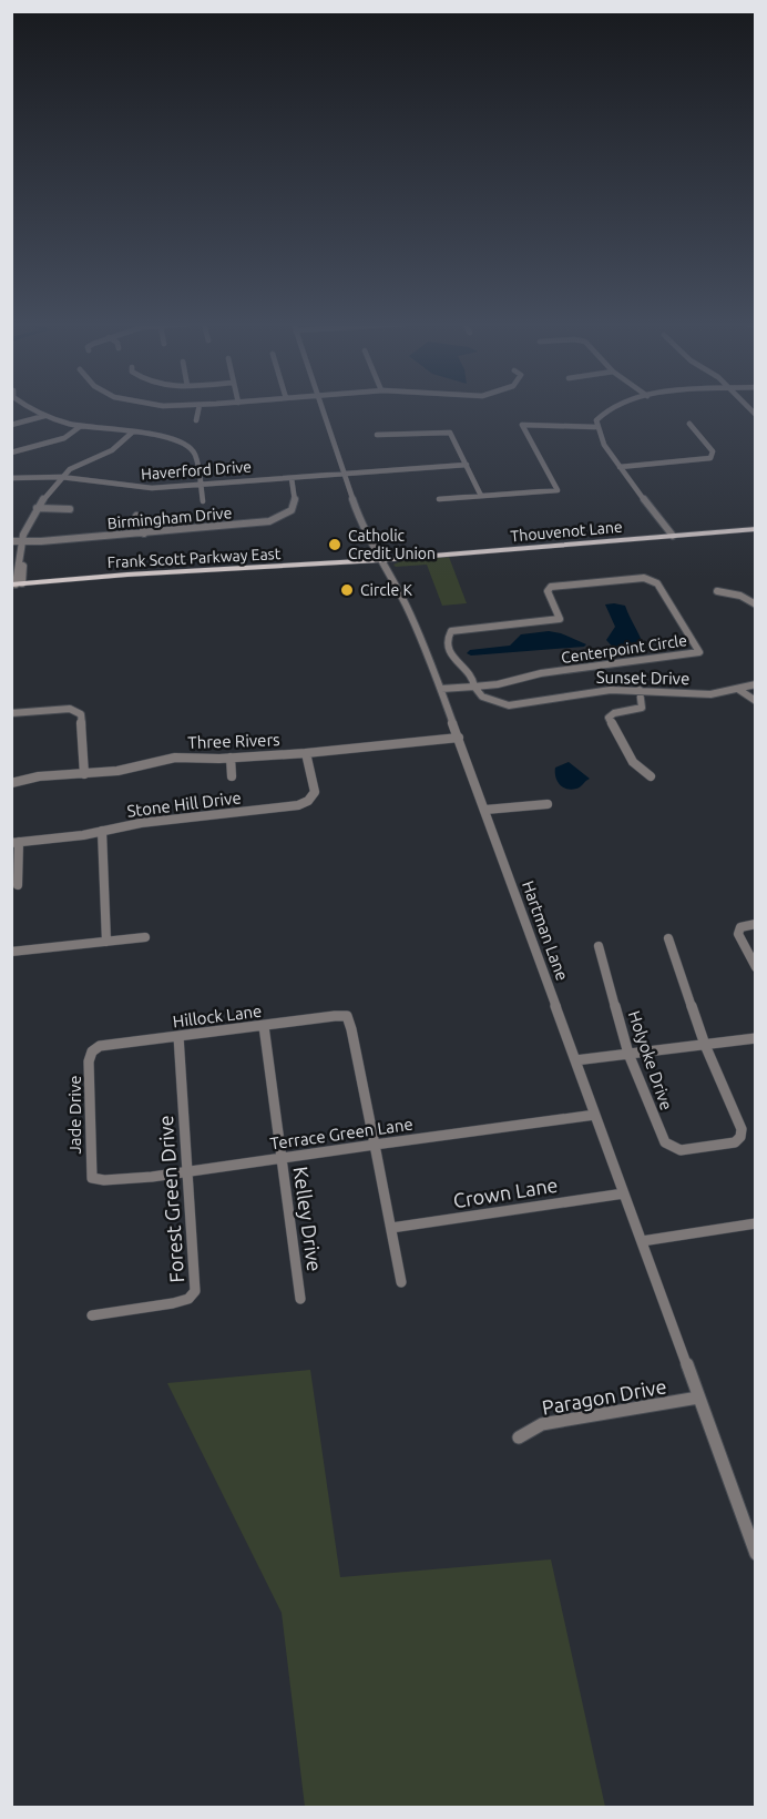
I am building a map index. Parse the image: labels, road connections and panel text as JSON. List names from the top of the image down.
{
  "streets": {
    "main road": ["Thouvenot Lane", "Frank Scott Parkway East"],
    "street": [
      "Haverford Drive",
      "Birmingham Drive",
      "Centerpoint Circle",
      "Sunset Drive",
      "Three Rivers",
      "Stone Hill Drive",
      "Hartman Lane",
      "Hillock Lane",
      "Holyoke Drive",
      "Jade Drive",
      "Terrace Green Lane",
      "Crown Lane",
      "Forest Green Drive",
      "Kelley Drive",
      "Paragon Drive"
    ]
  },
  "crossings": [
    ["Haverford Drive", "Birmingham Drive"],
    ["Haverford Drive", "Hartman Lane"],
    ["Thouvenot Lane", "Frank Scott Parkway East"],
    ["Thouvenot Lane", "Hartman Lane"],
    ["Frank Scott Parkway East", "Hartman Lane"],
    ["Centerpoint Circle", "Sunset Drive"],
    ["Centerpoint Circle", "Hartman Lane"],
    ["Three Rivers", "Stone Hill Drive"],
    ["Three Rivers", "Hartman Lane"],
    ["Hartman Lane", "Terrace Green Lane"],
    ["Hartman Lane", "Crown Lane"],
    ["Hartman Lane", "Paragon Drive"],
    ["Hillock Lane", "Jade Drive"],
    ["Hillock Lane", "Terrace Green Lane"],
    ["Hillock Lane", "Forest Green Drive"],
    ["Hillock Lane", "Kelley Drive"],
    ["Jade Drive", "Terrace Green Lane"],
    ["Terrace Green Lane", "Forest Green Drive"],
    ["Terrace Green Lane", "Kelley Drive"]
  ],
  "places": ["Catholic Credit Union", "Circle K"]
}
